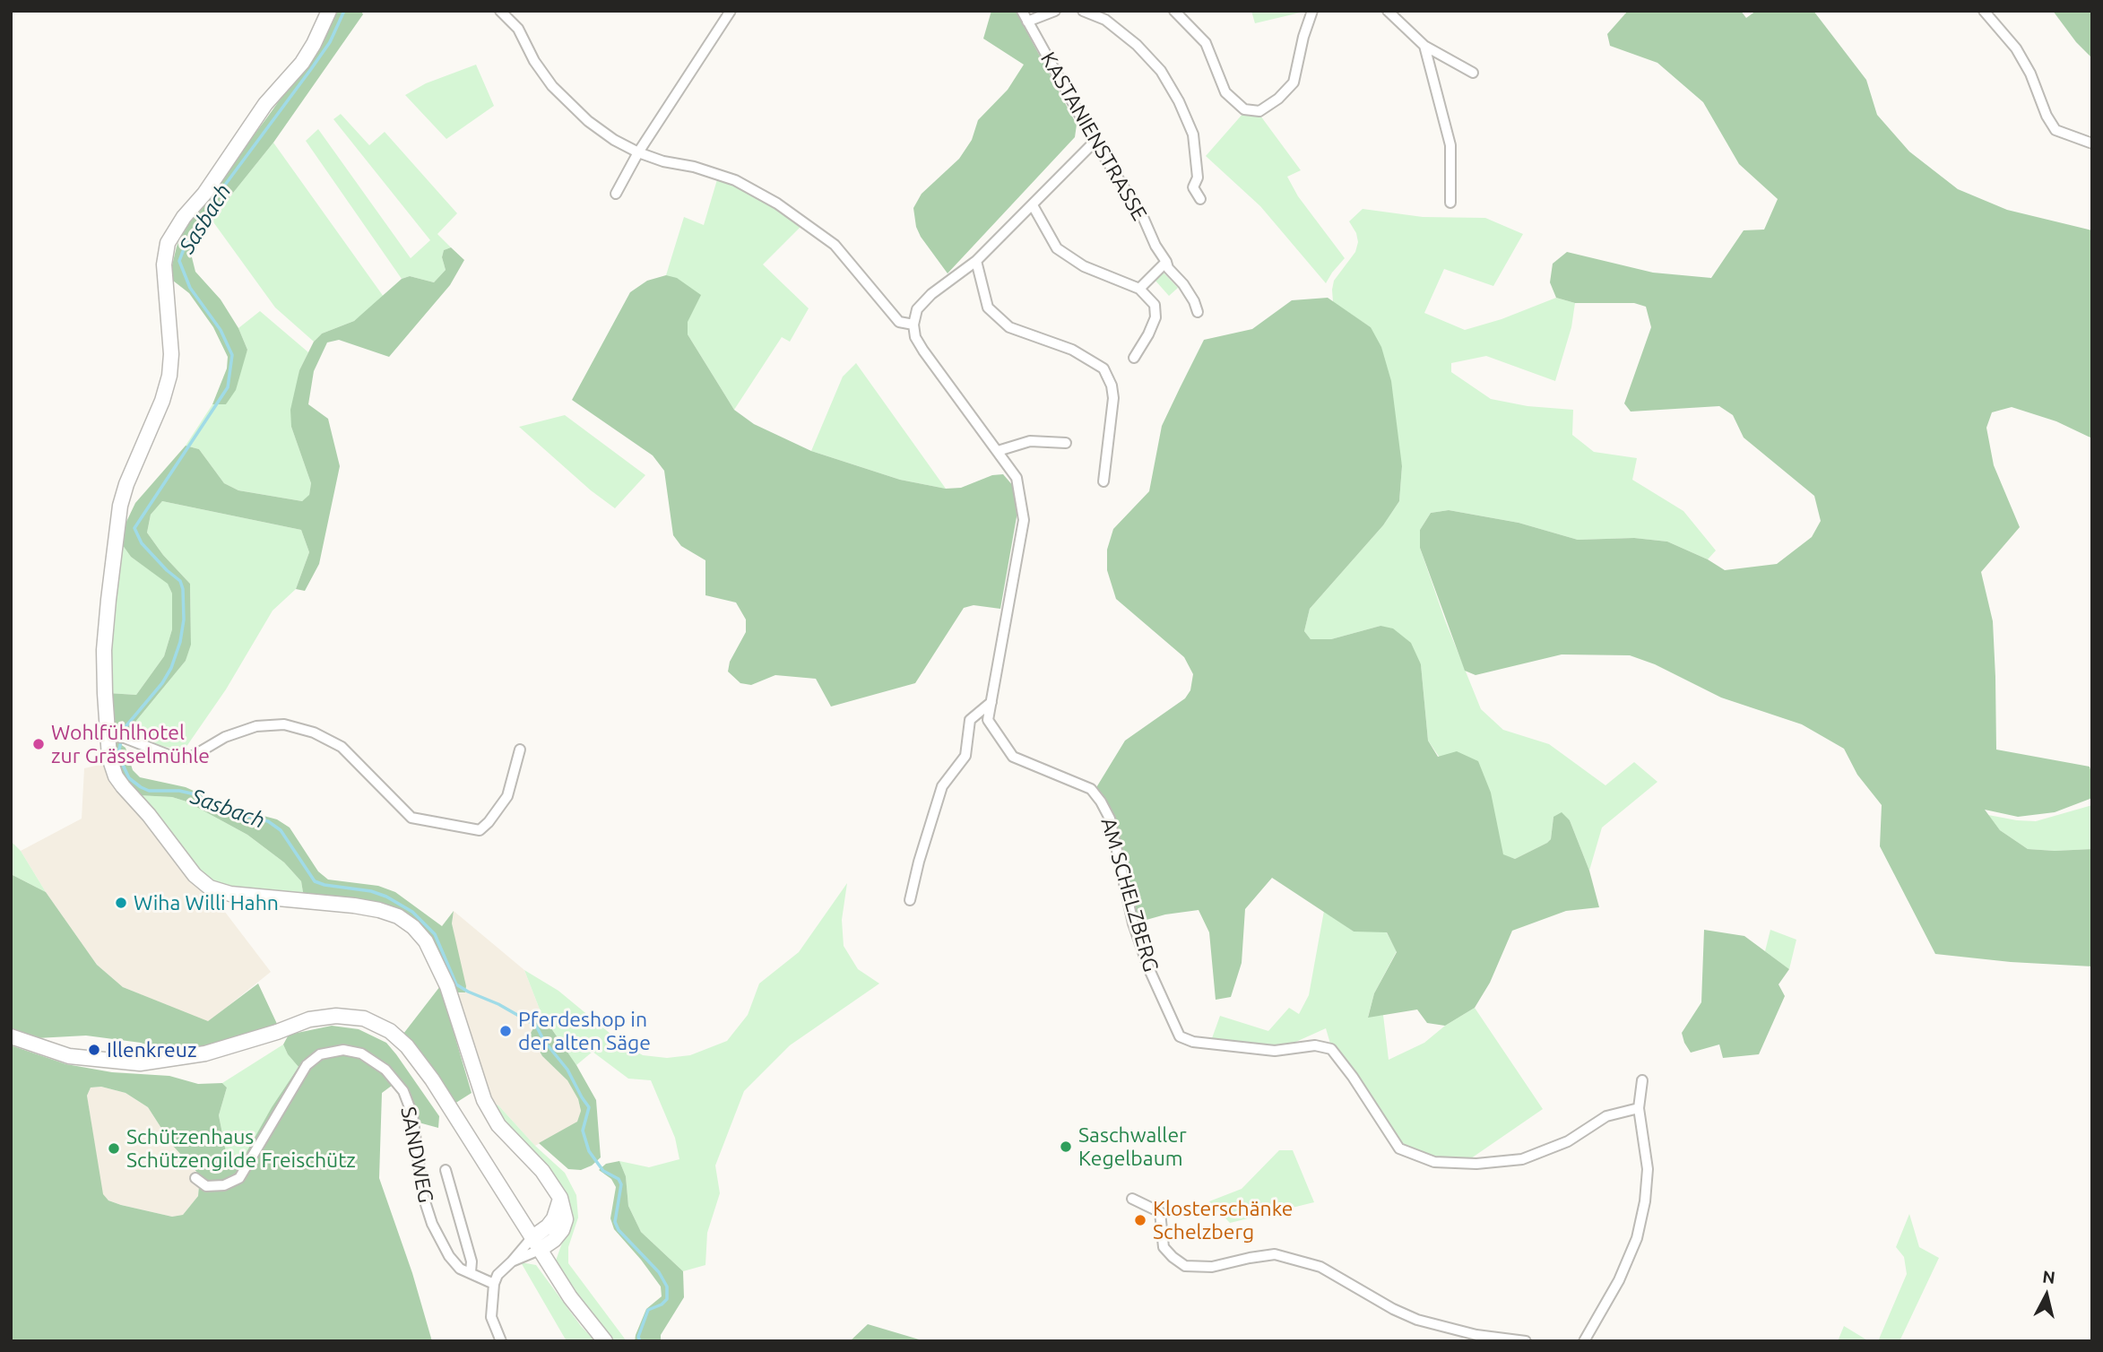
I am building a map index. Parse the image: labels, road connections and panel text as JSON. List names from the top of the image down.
{
  "streets": {
    "street": ["KASTANIENSTRASSE", "AM SCHELZBERG", "SANDWEG"]
  },
  "water": ["Sasbach"],
  "places": [
    "Wohlfühlhotel zur Grässelmühle",
    "Wiha Willi Hahn",
    "Pferdeshop in der alten Säge",
    "Illenkreuz",
    "Saschwaller Kegelbaum",
    "Schützenhaus Schützengilde Freischütz",
    "Klosterschänke Schelzberg"
  ],
  "north": "top"
}
